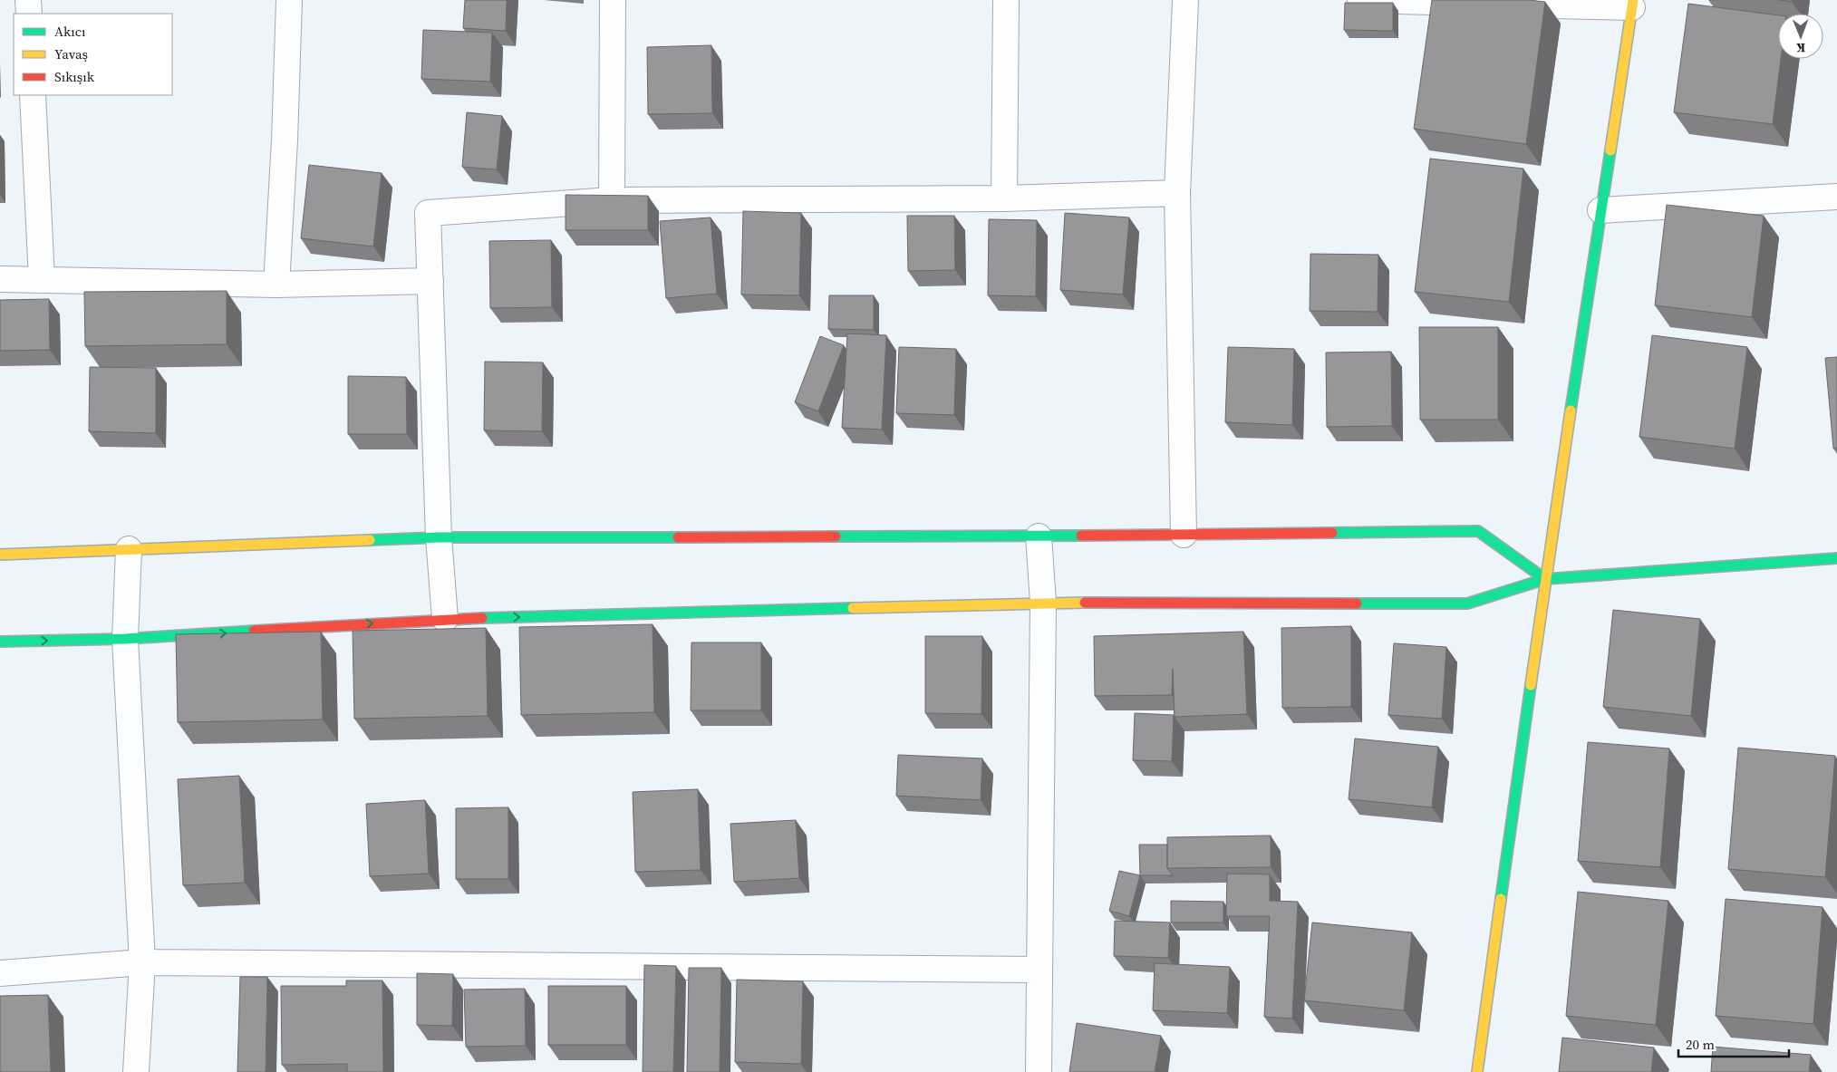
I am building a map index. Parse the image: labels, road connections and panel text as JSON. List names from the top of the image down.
{
  "legend": ["Akıcı", "Yavaş", "Sıkışık"],
  "scale_bar": "20 m",
  "north": "bottom"
}
